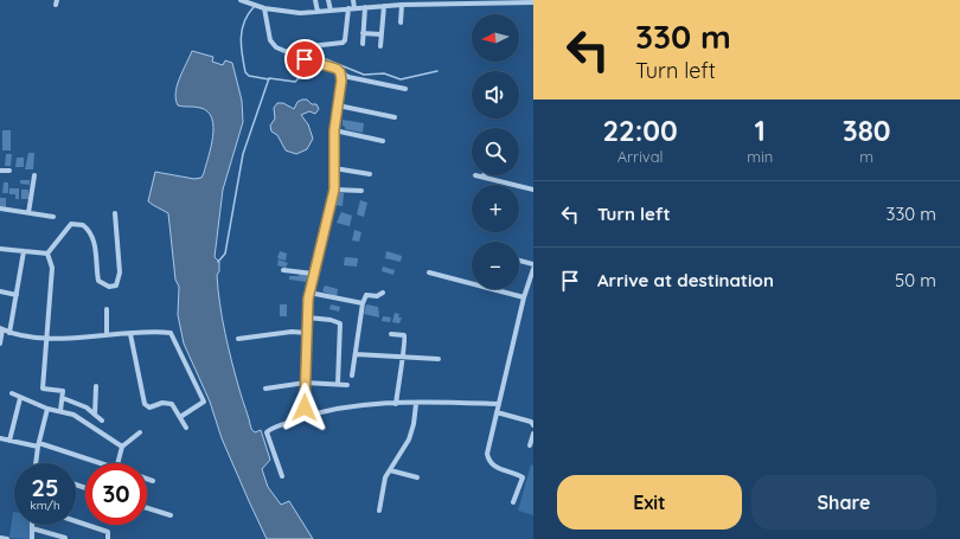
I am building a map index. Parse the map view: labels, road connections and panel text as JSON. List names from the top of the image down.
{
  "north": "left",
  "page": {
    "turn": ["330 m", "Turn left"],
    "map_buttons": ["+", "−"],
    "eta": [
      "22:00",
      "Arrival",
      "1",
      "min",
      "380",
      "m"
    ],
    "list": [
      {
        "name": "Turn left",
        "value": "330 m"
      },
      {
        "name": "Arrive at destination",
        "value": "50 m"
      }
    ],
    "speed": "25 km/h",
    "limit": "30",
    "buttons": ["Exit", "Share"]
  }
}
